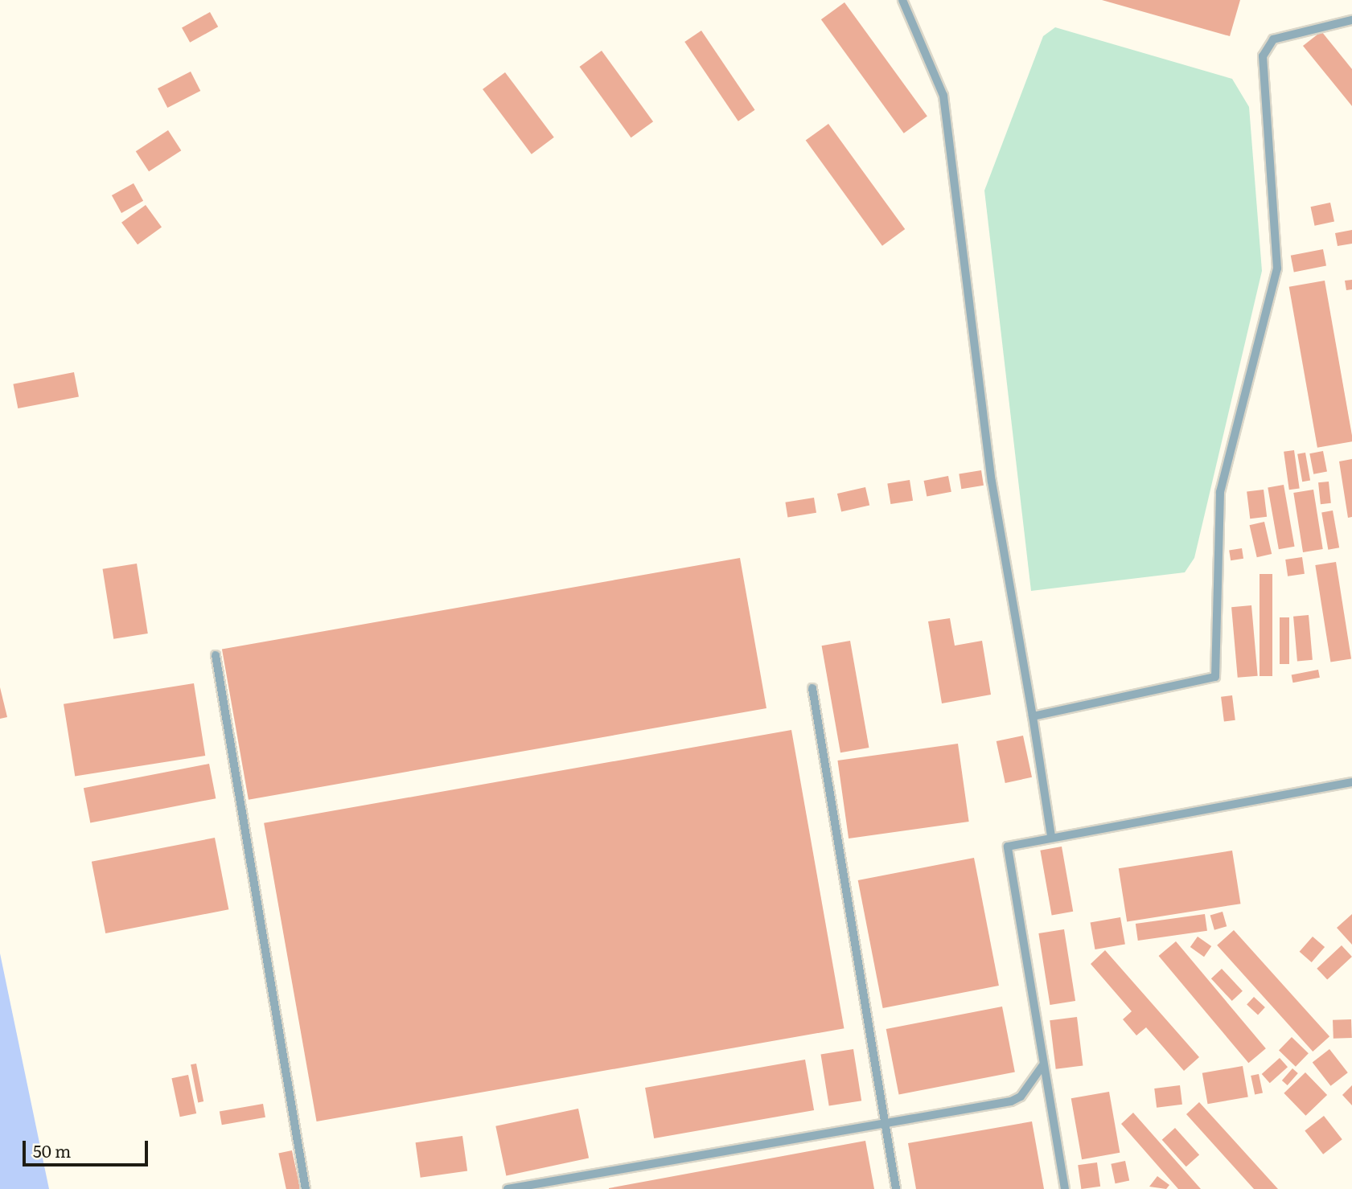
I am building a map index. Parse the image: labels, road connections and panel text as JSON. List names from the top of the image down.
{
  "scale_bar": "50 m"
}
